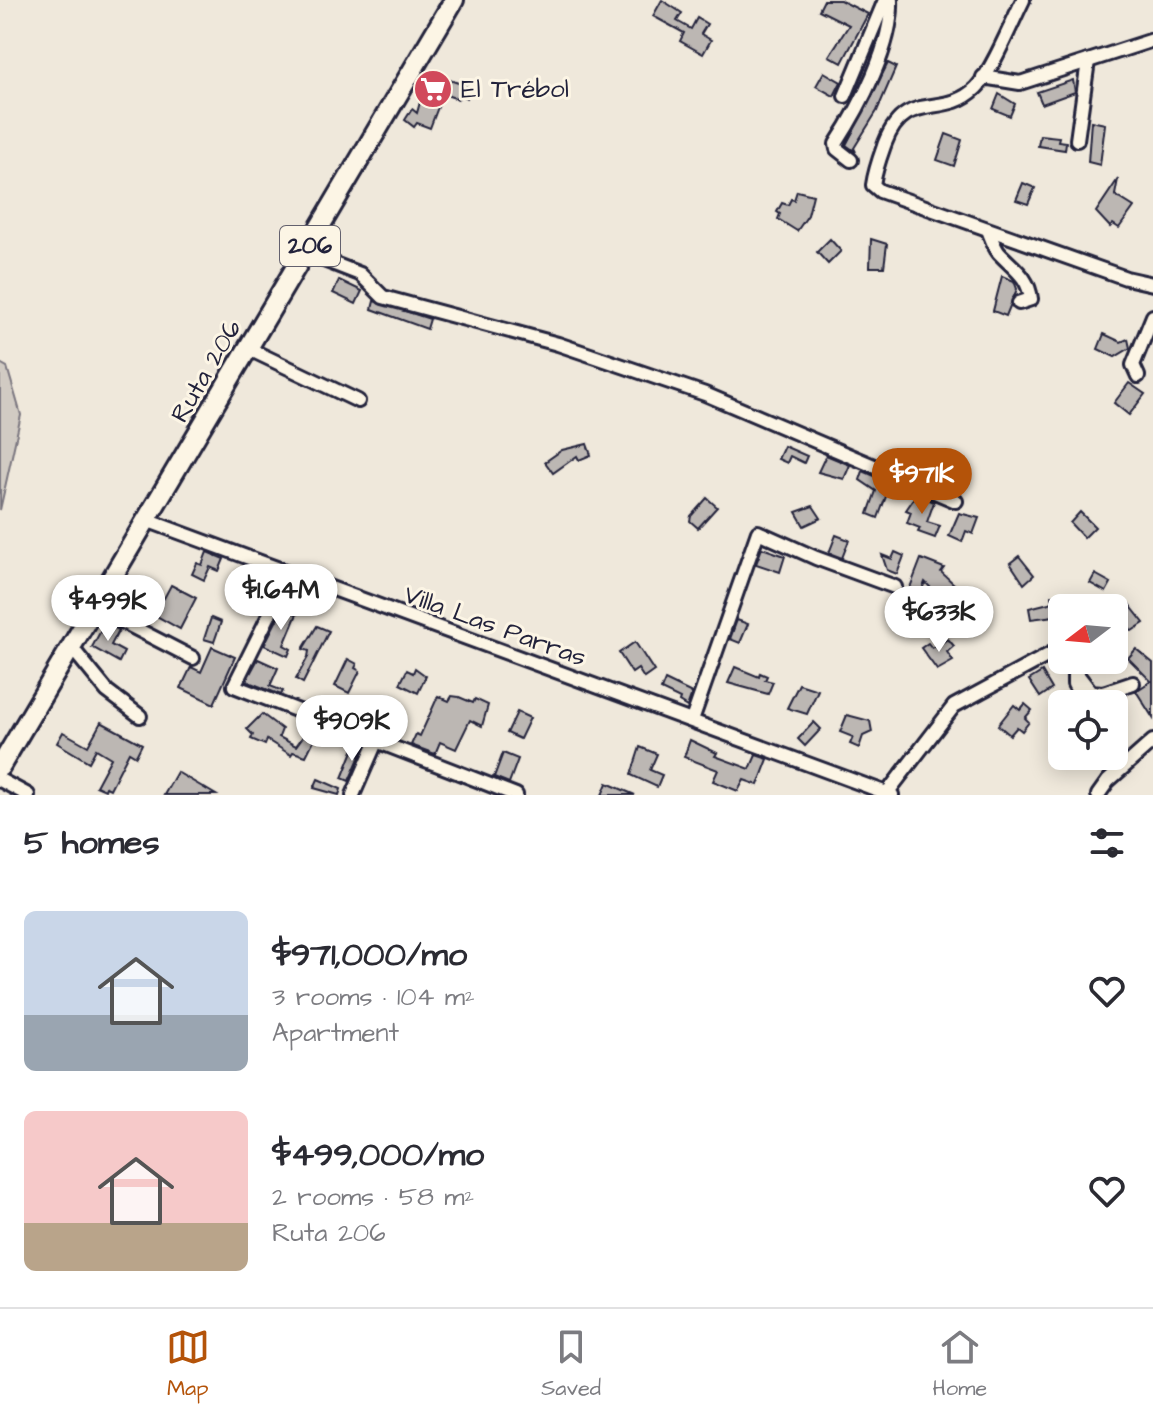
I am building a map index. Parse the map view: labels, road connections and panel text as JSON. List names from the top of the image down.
{
  "streets": {
    "highway": ["206", "Ruta 206"],
    "street": ["Villa Las Parras"]
  },
  "crossings": [
    ["Ruta 206", "Villa Las Parras"]
  ],
  "places": {
    "supermarket": ["El Trébol"]
  },
  "north": "left",
  "page": {
    "price": [
      "$971K",
      "$1.64M",
      "$499K",
      "$633K",
      "$909K"
    ],
    "heading": "5 homes",
    "list": [
      {
        "name": "$971,000/mo",
        "note": "3 rooms · 104 m² · Apartment"
      },
      {
        "name": "$499,000/mo",
        "note": "2 rooms · 58 m² · Ruta 206"
      }
    ],
    "tabs": ["Map", "Saved", "Home"]
  }
}
